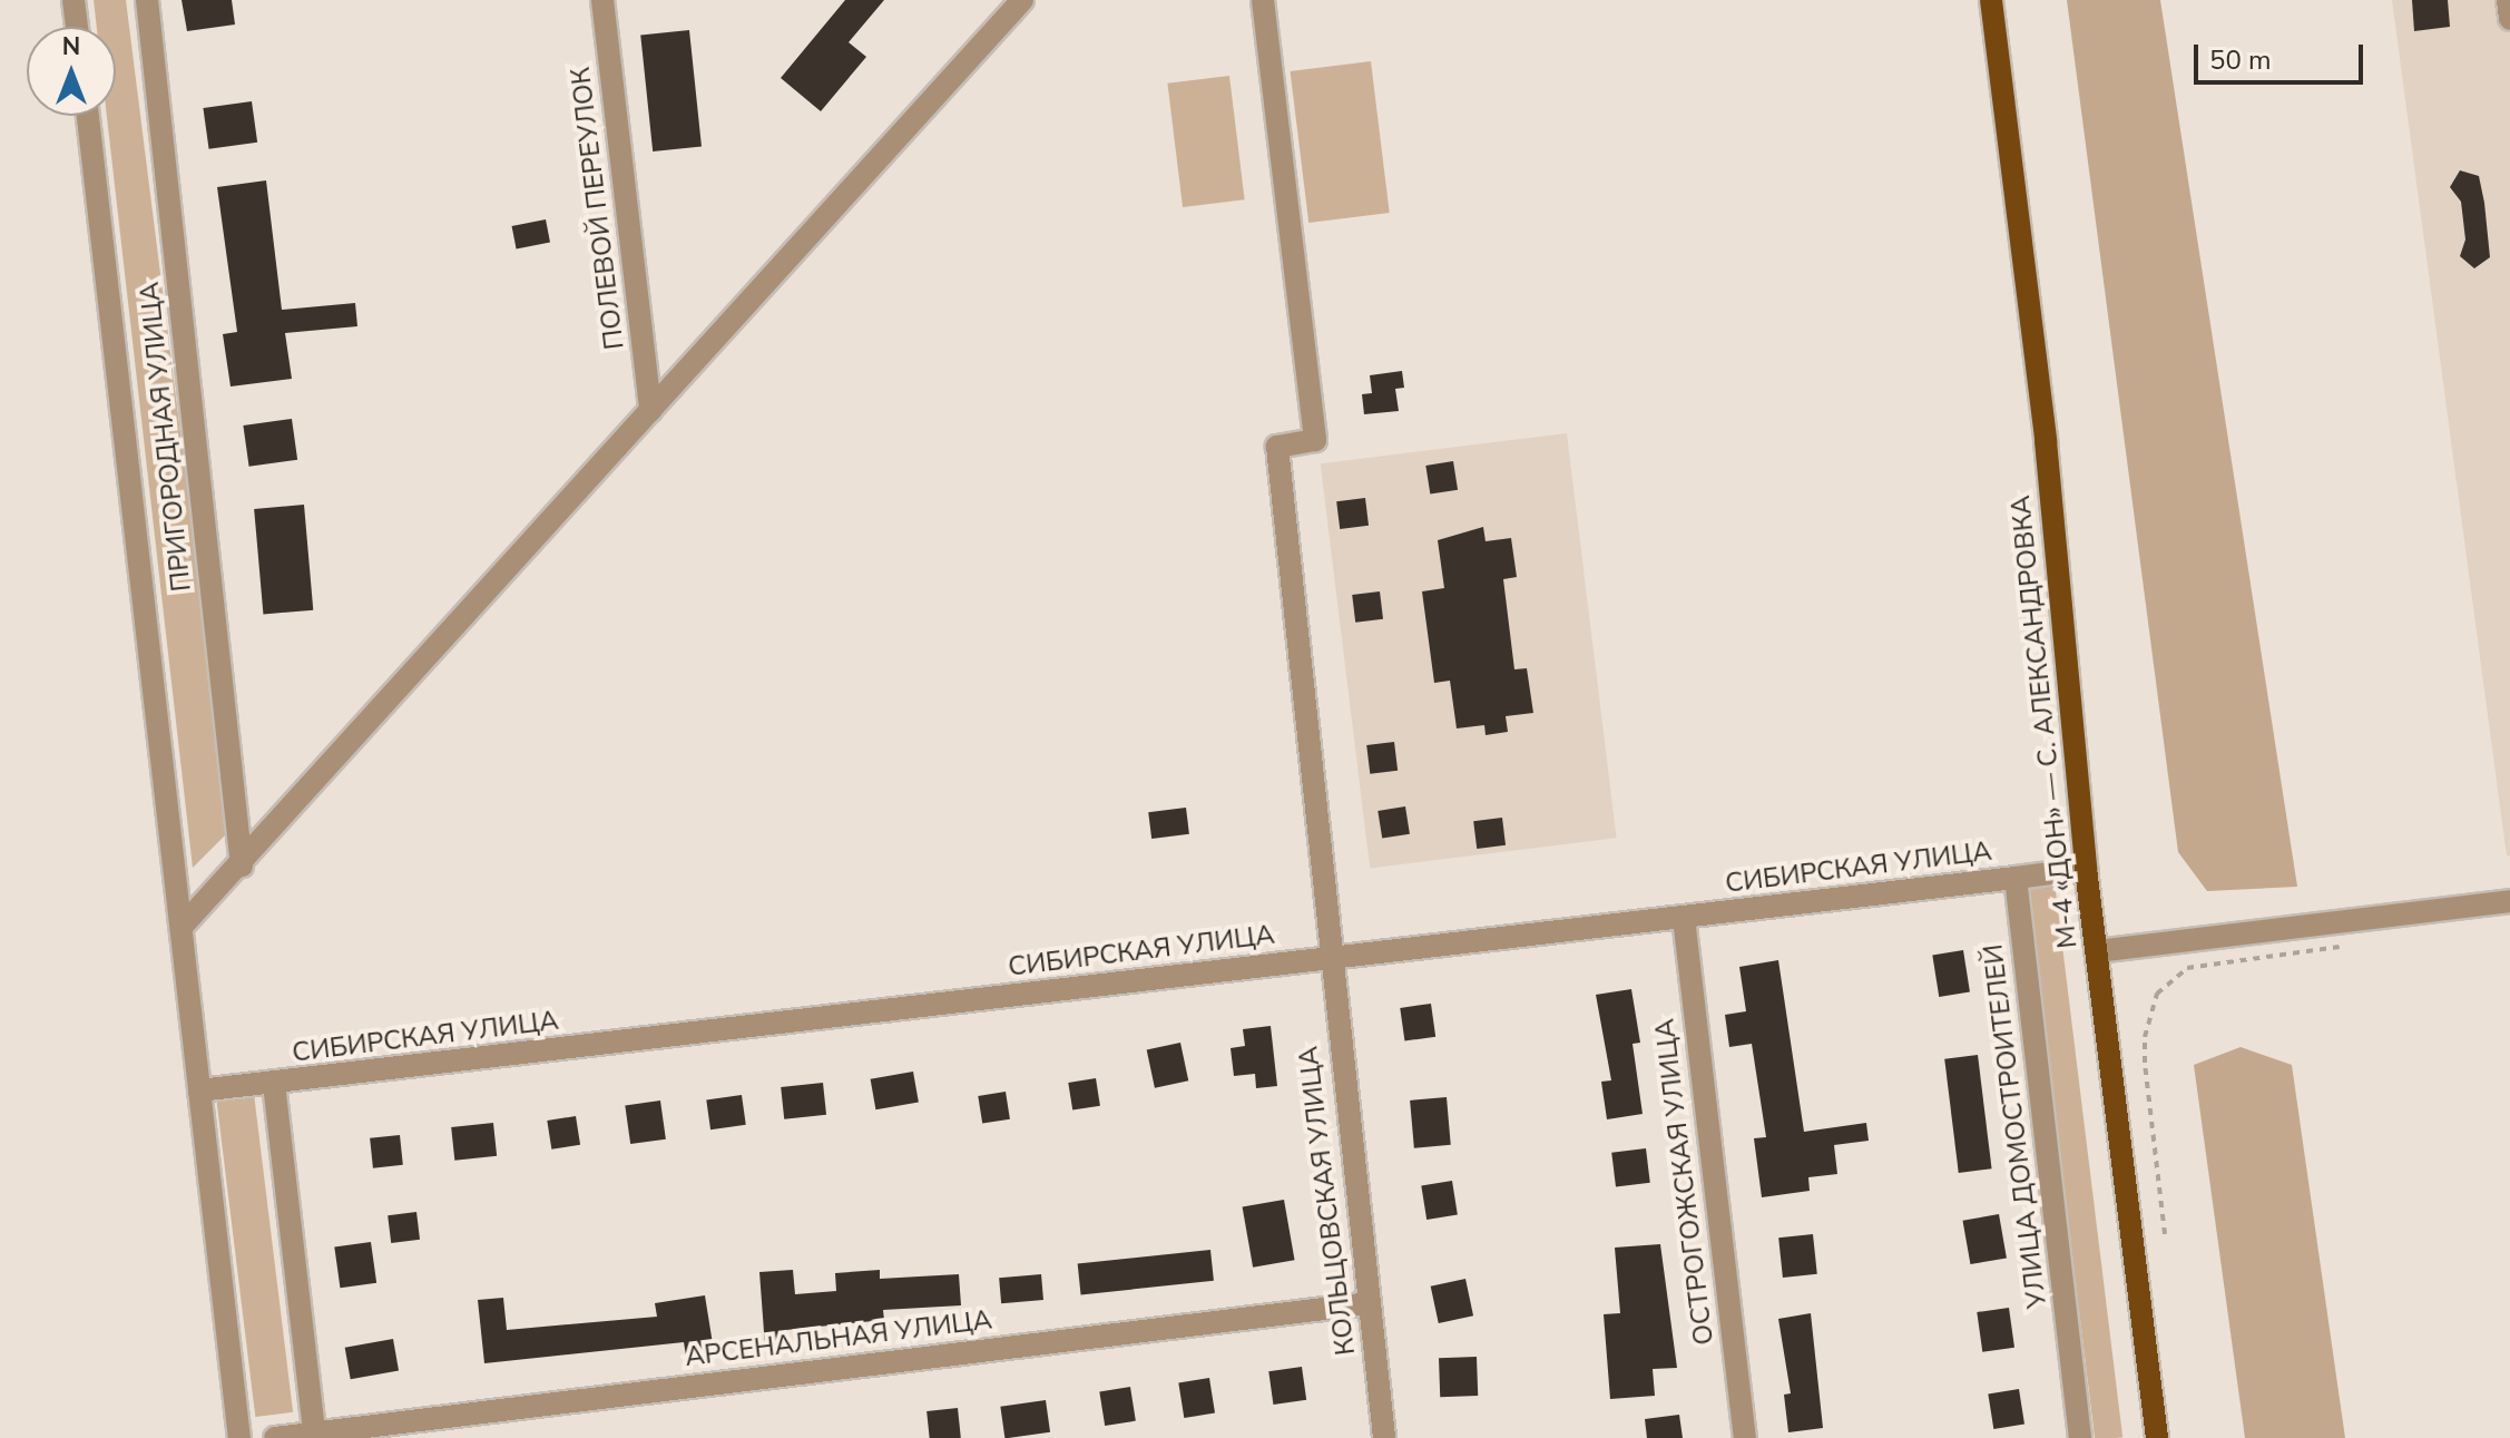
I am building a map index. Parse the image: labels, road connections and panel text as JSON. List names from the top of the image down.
{
  "streets": {
    "main road": ["М-4 «ДОН» — С. АЛЕКСАНДРОВКА"],
    "street": [
      "ПОЛЕВОЙ ПЕРЕУЛОК",
      "ПРИГОРОДНАЯ УЛИЦА",
      "СИБИРСКАЯ УЛИЦА",
      "УЛИЦА ДОМОСТРОИТЕЛЕЙ",
      "ОСТРОГОЖСКАЯ УЛИЦА",
      "КОЛЬЦОВСКАЯ УЛИЦА",
      "АРСЕНАЛЬНАЯ УЛИЦА"
    ]
  },
  "crossings": [
    ["СИБИРСКАЯ УЛИЦА", "УЛИЦА ДОМОСТРОИТЕЛЕЙ"],
    ["СИБИРСКАЯ УЛИЦА", "ОСТРОГОЖСКАЯ УЛИЦА"],
    ["СИБИРСКАЯ УЛИЦА", "КОЛЬЦОВСКАЯ УЛИЦА"],
    ["КОЛЬЦОВСКАЯ УЛИЦА", "АРСЕНАЛЬНАЯ УЛИЦА"]
  ],
  "scale_bar": "50 m",
  "north": "top"
}
